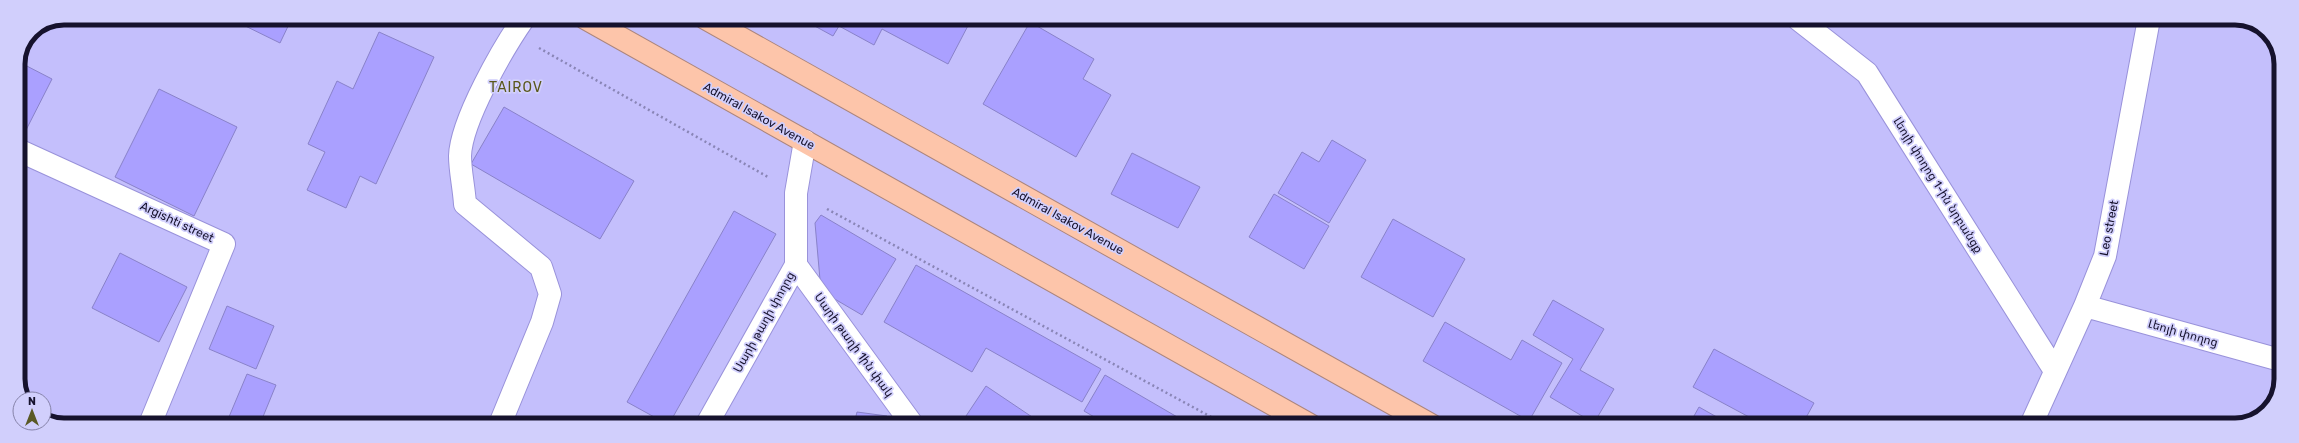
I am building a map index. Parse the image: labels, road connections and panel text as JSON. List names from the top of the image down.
{
  "streets": {
    "highway": ["Admiral Isakov Avenue"],
    "street": [
      "Լեոյի փողոց 1-ին նրբանցք",
      "Argishti street",
      "Leo street",
      "Սարի թաղի փողոց",
      "Լեոյի փողոց",
      "Սարի թաղի 1ին փակ"
    ]
  },
  "crossings": [
    ["Admiral Isakov Avenue", "Սարի թաղի փողոց"],
    ["Լեոյի փողոց 1-ին նրբանցք", "Leo street"],
    ["Leo street", "Լեոյի փողոց"],
    ["Սարի թաղի փողոց", "Սարի թաղի 1ին փակ"]
  ],
  "districts": ["TAIROV"],
  "north": "top"
}
